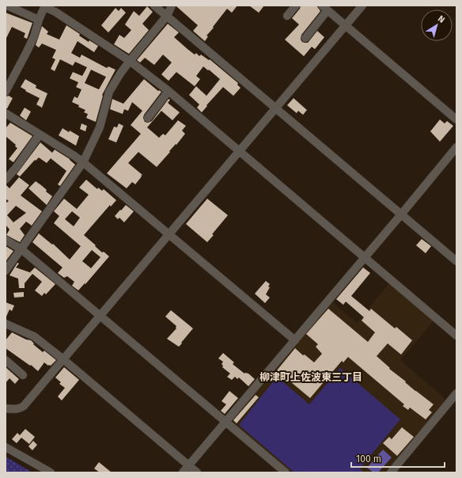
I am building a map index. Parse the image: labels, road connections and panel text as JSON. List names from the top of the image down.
{
  "districts": ["柳津町上佐波東三丁目"],
  "scale_bar": "100 m",
  "north": "top right"
}
